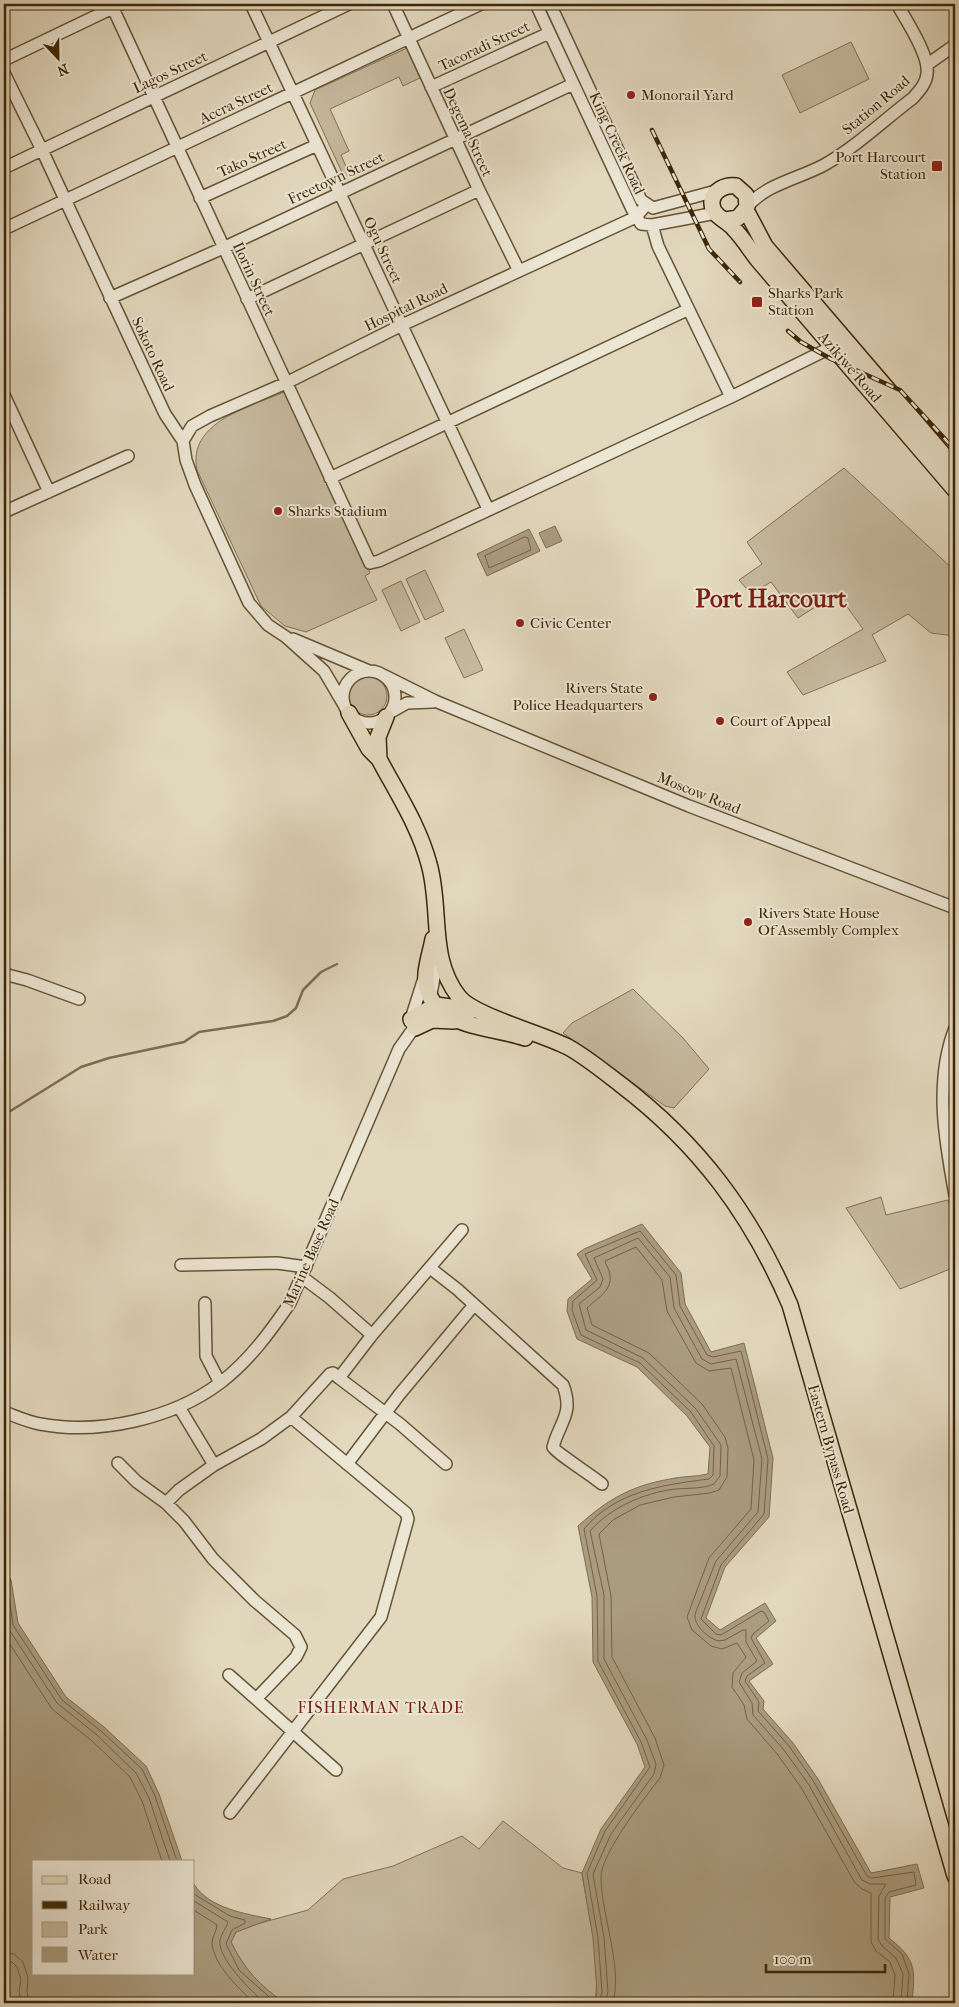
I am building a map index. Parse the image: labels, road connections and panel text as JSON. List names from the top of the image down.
{
  "streets": {
    "main road": ["Azikiwe Road", "Eastern Bypass Road"],
    "street": [
      "Tacoradi Street",
      "Lagos Street",
      "Accra Street",
      "Station Road",
      "Degema Street",
      "King Creek Road",
      "Tako Street",
      "Freetown Street",
      "Ogu Street",
      "Ilorin Street",
      "Hospital Road",
      "Sokoto Road",
      "Moscow Road",
      "Marine Base Road"
    ]
  },
  "crossings": [
    ["Tacoradi Street", "Degema Street"],
    ["Tacoradi Street", "King Creek Road"],
    ["Lagos Street", "Ogu Street"],
    ["Lagos Street", "Ilorin Street"],
    ["Lagos Street", "Sokoto Road"],
    ["Accra Street", "Degema Street"],
    ["Accra Street", "Ogu Street"],
    ["Accra Street", "Ilorin Street"],
    ["Accra Street", "Sokoto Road"],
    ["Station Road", "King Creek Road"],
    ["Station Road", "Azikiwe Road"],
    ["Degema Street", "Freetown Street"],
    ["Degema Street", "Hospital Road"],
    ["King Creek Road", "Freetown Street"],
    ["King Creek Road", "Hospital Road"],
    ["King Creek Road", "Azikiwe Road"],
    ["Tako Street", "Ogu Street"],
    ["Tako Street", "Ilorin Street"],
    ["Freetown Street", "Ogu Street"],
    ["Freetown Street", "Ilorin Street"],
    ["Freetown Street", "Sokoto Road"],
    ["Ogu Street", "Ilorin Street"],
    ["Ogu Street", "Hospital Road"],
    ["Ilorin Street", "Hospital Road"],
    ["Hospital Road", "Sokoto Road"],
    ["Sokoto Road", "Moscow Road"],
    ["Marine Base Road", "Eastern Bypass Road"]
  ],
  "districts": ["Port Harcourt", "FISHERMAN TRADE"],
  "places": {
    "other": [
      "Monorail Yard",
      "Sharks Stadium",
      "Civic Center",
      "Rivers State Police Headquarters",
      "Court of Appeal",
      "Rivers State House Of Assembly Complex"
    ],
    "transit": ["Port Harcourt Station", "Sharks Park Station"]
  },
  "legend": [
    "Road",
    "Railway",
    "Park",
    "Water"
  ],
  "scale_bar": "100 m",
  "north": "bottom"
}
